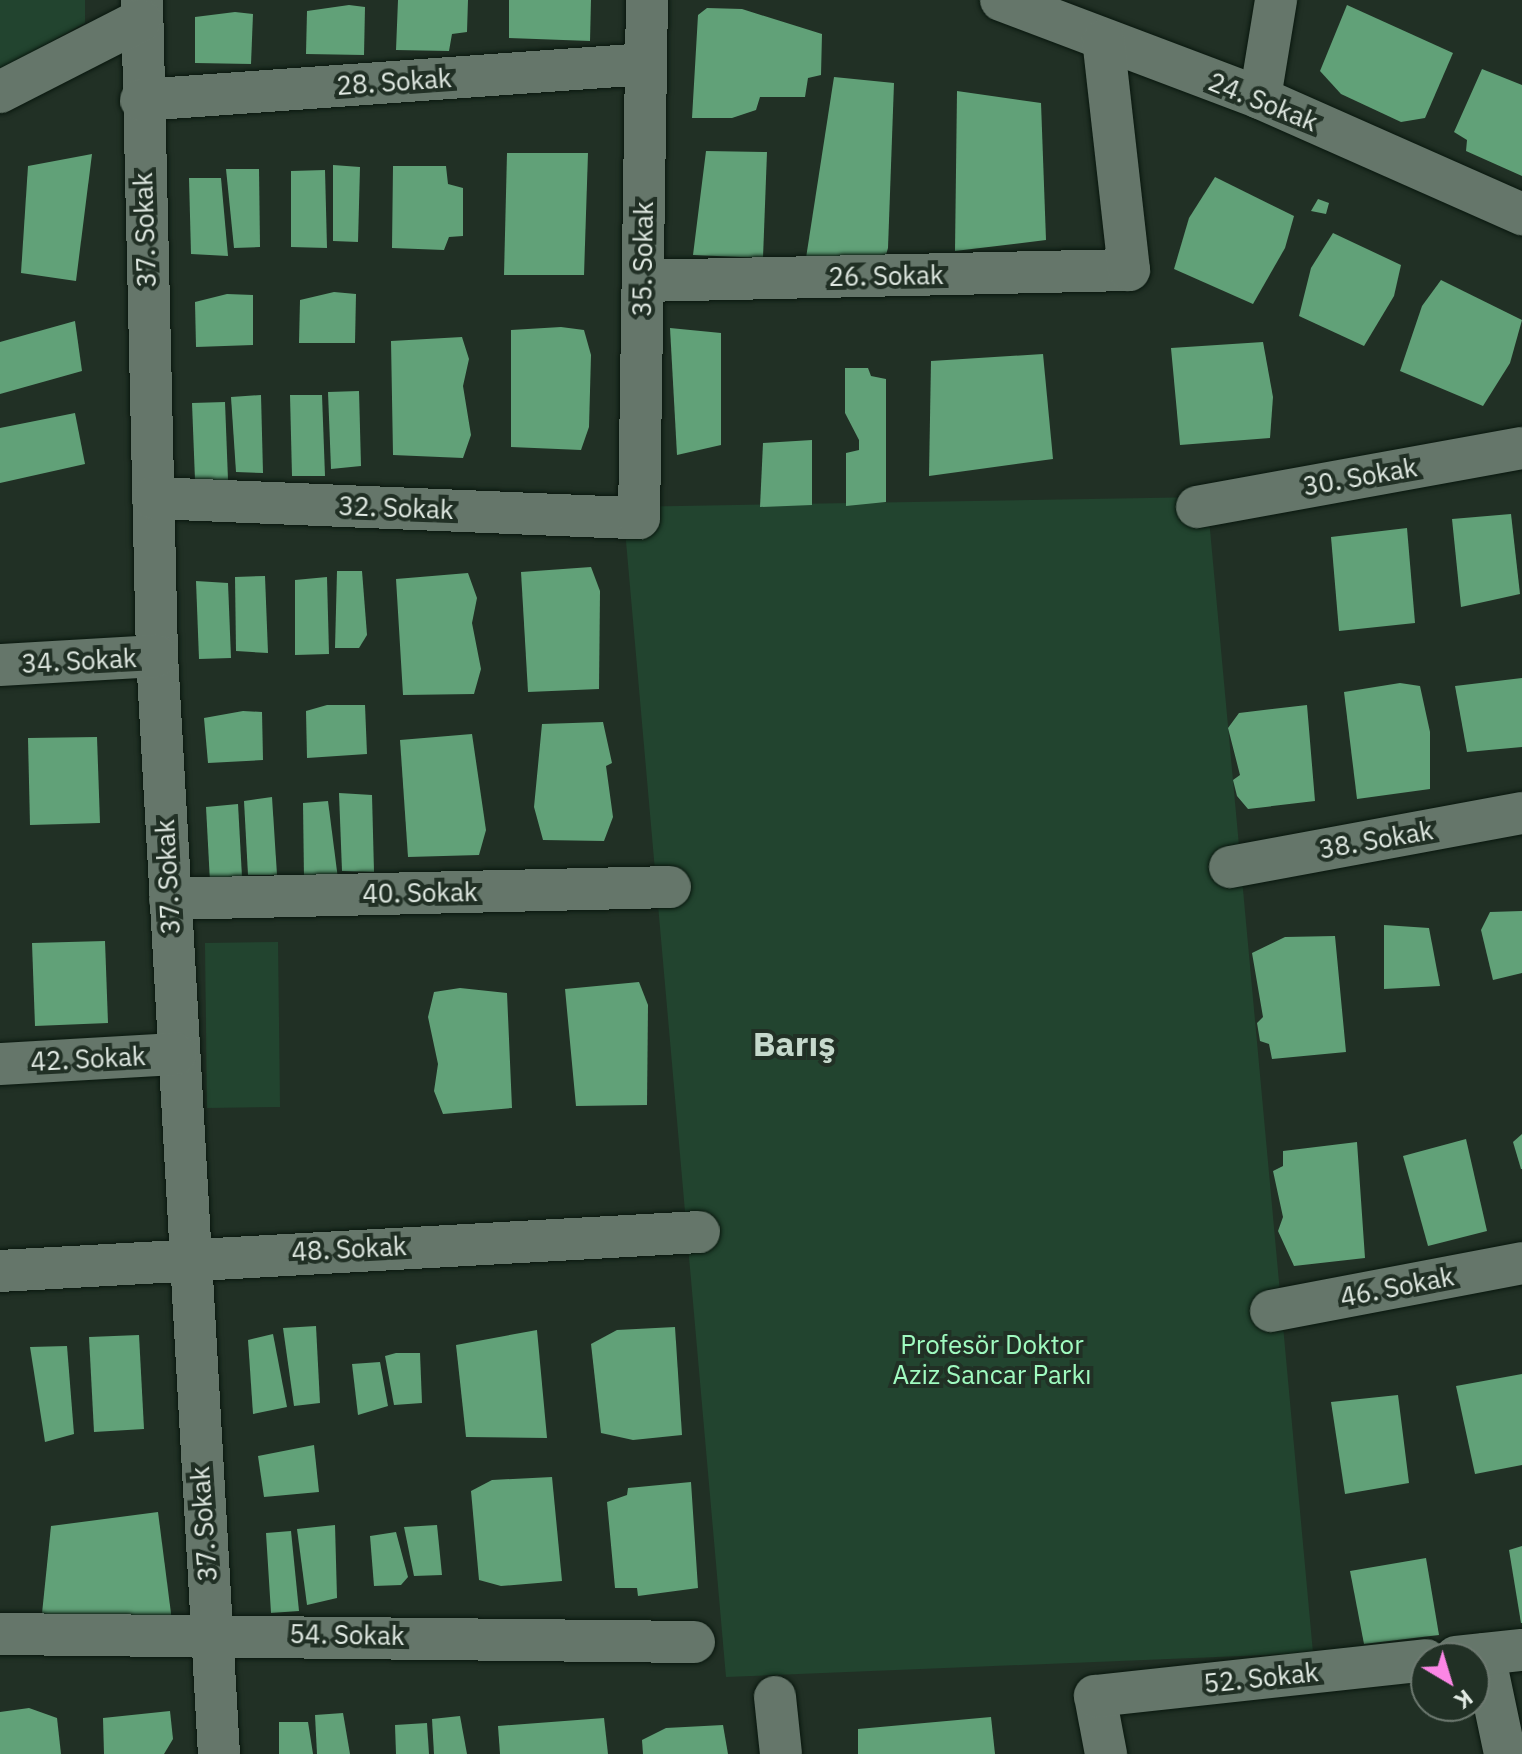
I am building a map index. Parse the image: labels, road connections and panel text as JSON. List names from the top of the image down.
{
  "streets": {
    "street": [
      "28. Sokak",
      "24. Sokak",
      "37. Sokak",
      "35. Sokak",
      "26. Sokak",
      "30. Sokak",
      "32. Sokak",
      "34. Sokak",
      "38. Sokak",
      "40. Sokak",
      "42. Sokak",
      "48. Sokak",
      "46. Sokak",
      "54. Sokak",
      "52. Sokak"
    ]
  },
  "crossings": [
    ["28. Sokak", "37. Sokak"],
    ["28. Sokak", "35. Sokak"],
    ["24. Sokak", "26. Sokak"],
    ["37. Sokak", "32. Sokak"],
    ["37. Sokak", "34. Sokak"],
    ["37. Sokak", "40. Sokak"],
    ["37. Sokak", "42. Sokak"],
    ["37. Sokak", "48. Sokak"],
    ["37. Sokak", "54. Sokak"],
    ["35. Sokak", "26. Sokak"],
    ["35. Sokak", "32. Sokak"]
  ],
  "districts": ["Barış"],
  "parks": ["Profesör Doktor Aziz Sancar Parkı"],
  "north": "bottom right"
}
